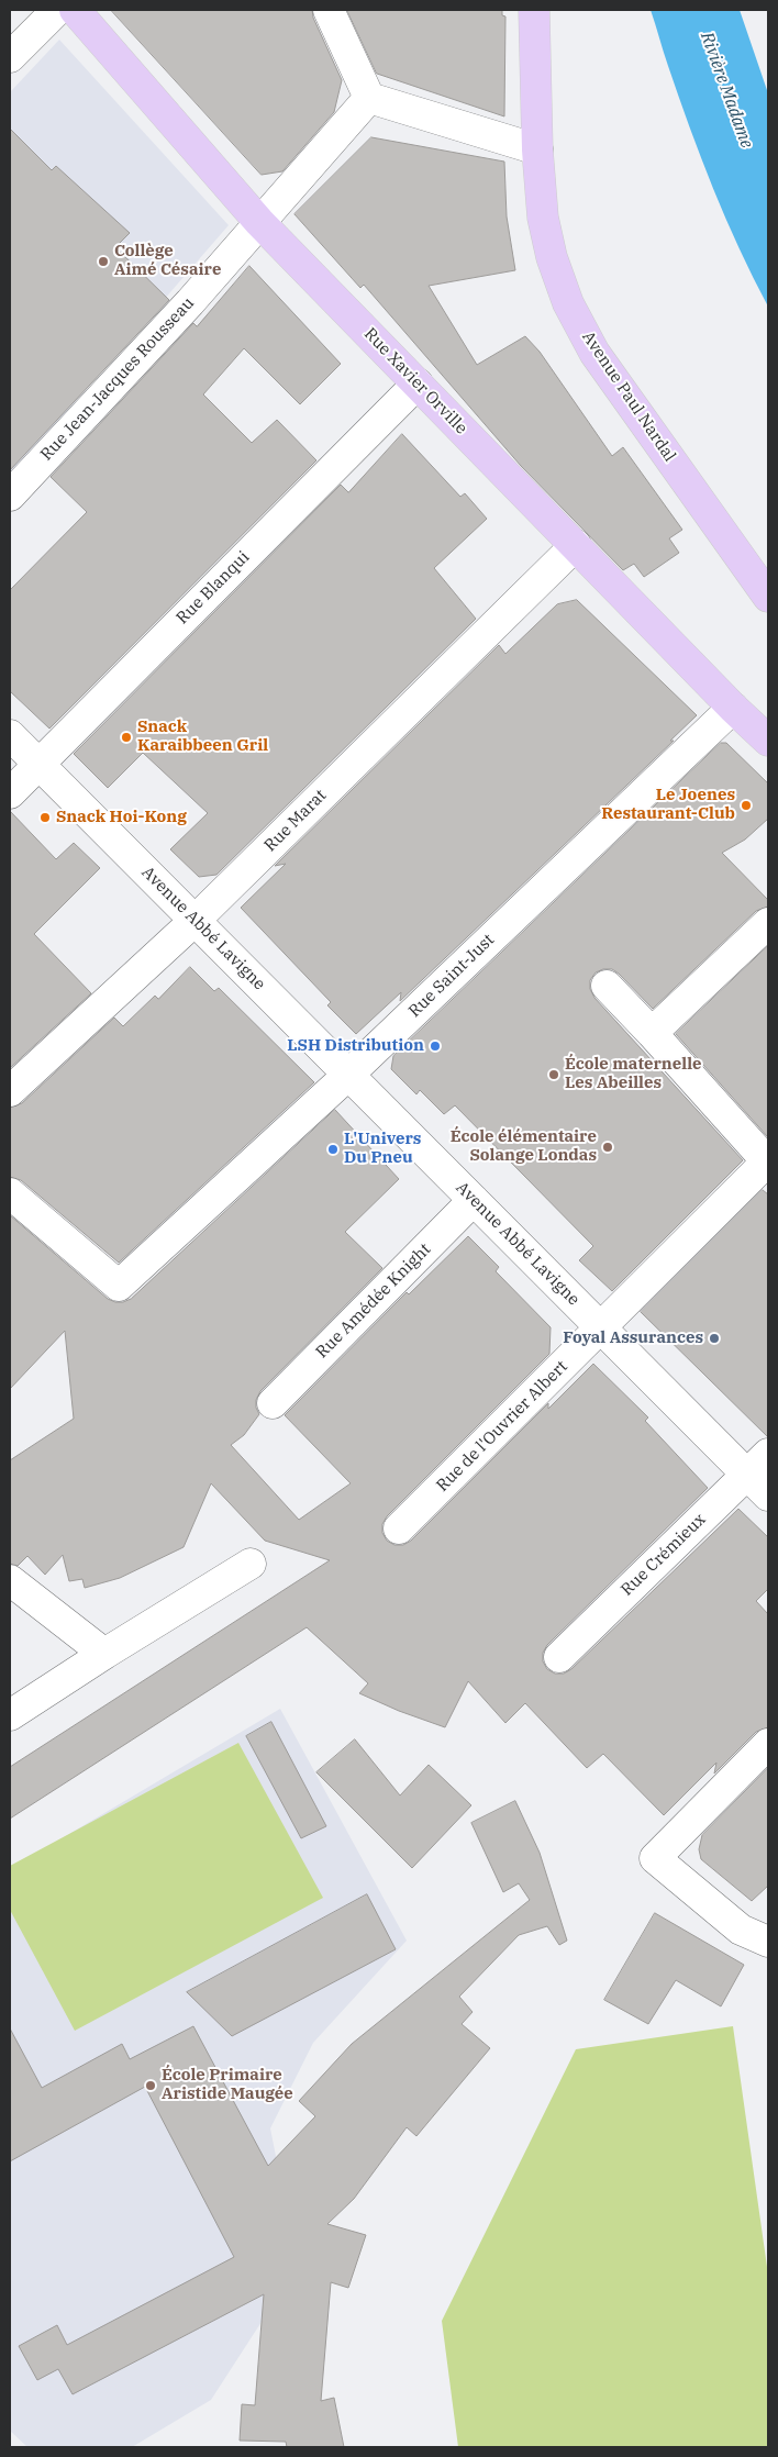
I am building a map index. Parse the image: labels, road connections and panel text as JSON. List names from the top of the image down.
{
  "streets": {
    "main road": ["Rue Xavier Orville", "Avenue Paul Nardal"],
    "street": [
      "Rue Jean-Jacques Rousseau",
      "Rue Blanqui",
      "Rue Marat",
      "Avenue Abbé Lavigne",
      "Rue Saint-Just",
      "Rue Amédée Knight",
      "Rue de l'Ouvrier Albert",
      "Rue Crémieux"
    ]
  },
  "crossings": [
    ["Rue Jean-Jacques Rousseau", "Rue Xavier Orville"],
    ["Rue Xavier Orville", "Rue Blanqui"],
    ["Rue Xavier Orville", "Rue Marat"],
    ["Rue Xavier Orville", "Rue Saint-Just"],
    ["Rue Blanqui", "Avenue Abbé Lavigne"],
    ["Rue Marat", "Avenue Abbé Lavigne"],
    ["Avenue Abbé Lavigne", "Rue Saint-Just"],
    ["Avenue Abbé Lavigne", "Rue Amédée Knight"],
    ["Avenue Abbé Lavigne", "Rue de l'Ouvrier Albert"],
    ["Avenue Abbé Lavigne", "Rue Crémieux"]
  ],
  "water": ["Rivière Madame"],
  "places": [
    "Collège Aimé Césaire",
    "Snack Karaibbeen Gril",
    "Le Joenes Restaurant-Club",
    "Snack Hoi-Kong",
    "LSH Distribution",
    "École maternelle Les Abeilles",
    "École élémentaire Solange Londas",
    "L'Univers Du Pneu",
    "Foyal Assurances",
    "École Primaire Aristide Maugée"
  ]
}
